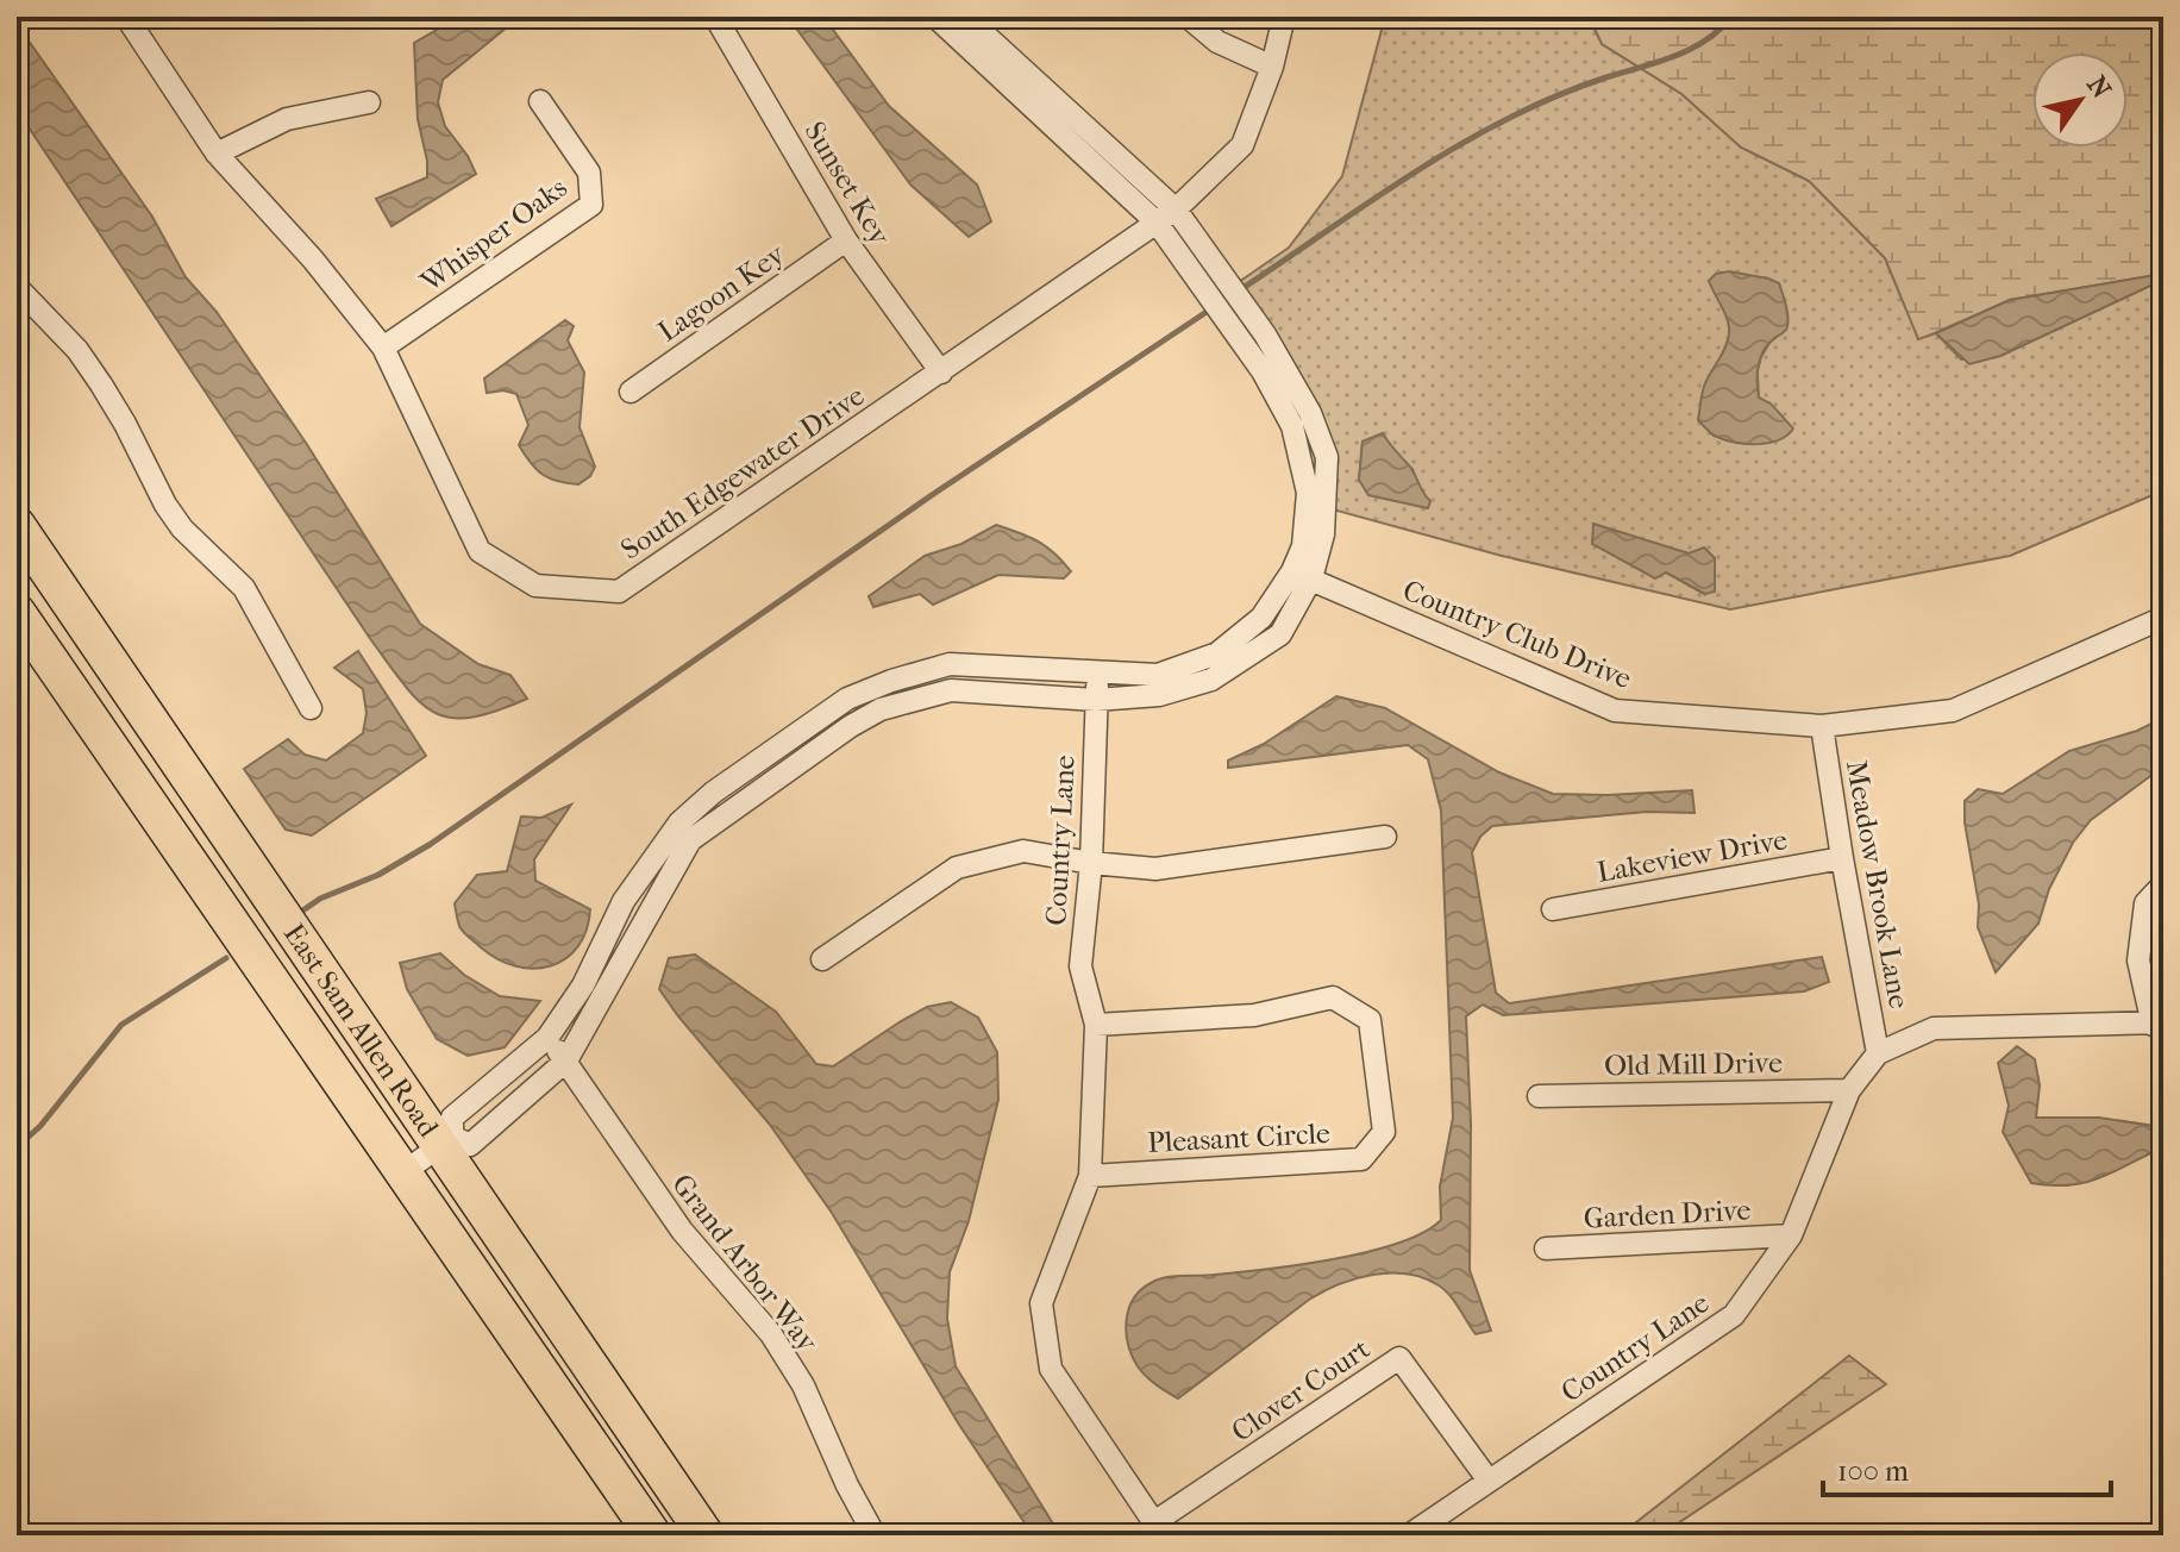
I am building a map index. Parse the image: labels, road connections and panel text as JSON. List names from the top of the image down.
{
  "streets": {
    "main road": ["East Sam Allen Road"],
    "street": [
      "Sunset Key",
      "Whisper Oaks",
      "Lagoon Key",
      "South Edgewater Drive",
      "Country Club Drive",
      "Country Lane",
      "Lakeview Drive",
      "Meadow Brook Lane",
      "Old Mill Drive",
      "Pleasant Circle",
      "Garden Drive",
      "Grand Arbor Way",
      "Clover Court"
    ]
  },
  "crossings": [
    ["Sunset Key", "Lagoon Key"],
    ["Sunset Key", "South Edgewater Drive"],
    ["Whisper Oaks", "South Edgewater Drive"],
    ["Country Club Drive", "Meadow Brook Lane"],
    ["Country Lane", "Meadow Brook Lane"],
    ["Country Lane", "Old Mill Drive"],
    ["Country Lane", "Pleasant Circle"],
    ["Country Lane", "Garden Drive"],
    ["Country Lane", "Clover Court"],
    ["Lakeview Drive", "Meadow Brook Lane"]
  ],
  "scale_bar": "100 m",
  "north": "top right"
}
